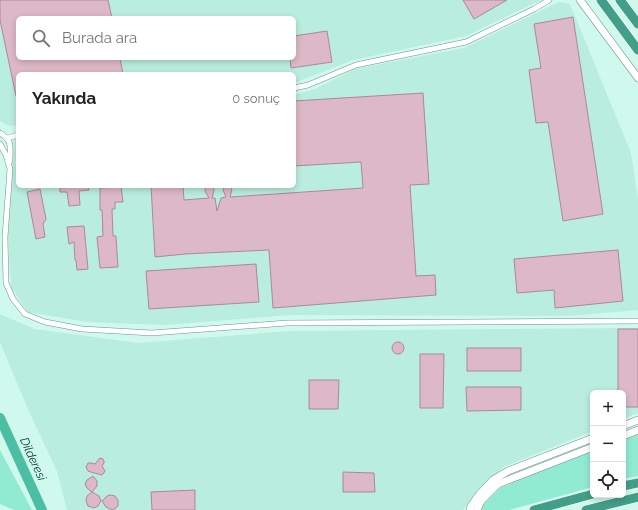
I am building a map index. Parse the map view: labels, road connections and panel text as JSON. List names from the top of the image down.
{
  "water": ["Dilderesi"],
  "page": {
    "search": "Burada ara",
    "heading": ["Yakında", "0 sonuç"],
    "map_buttons": ["+", "−"]
  }
}
